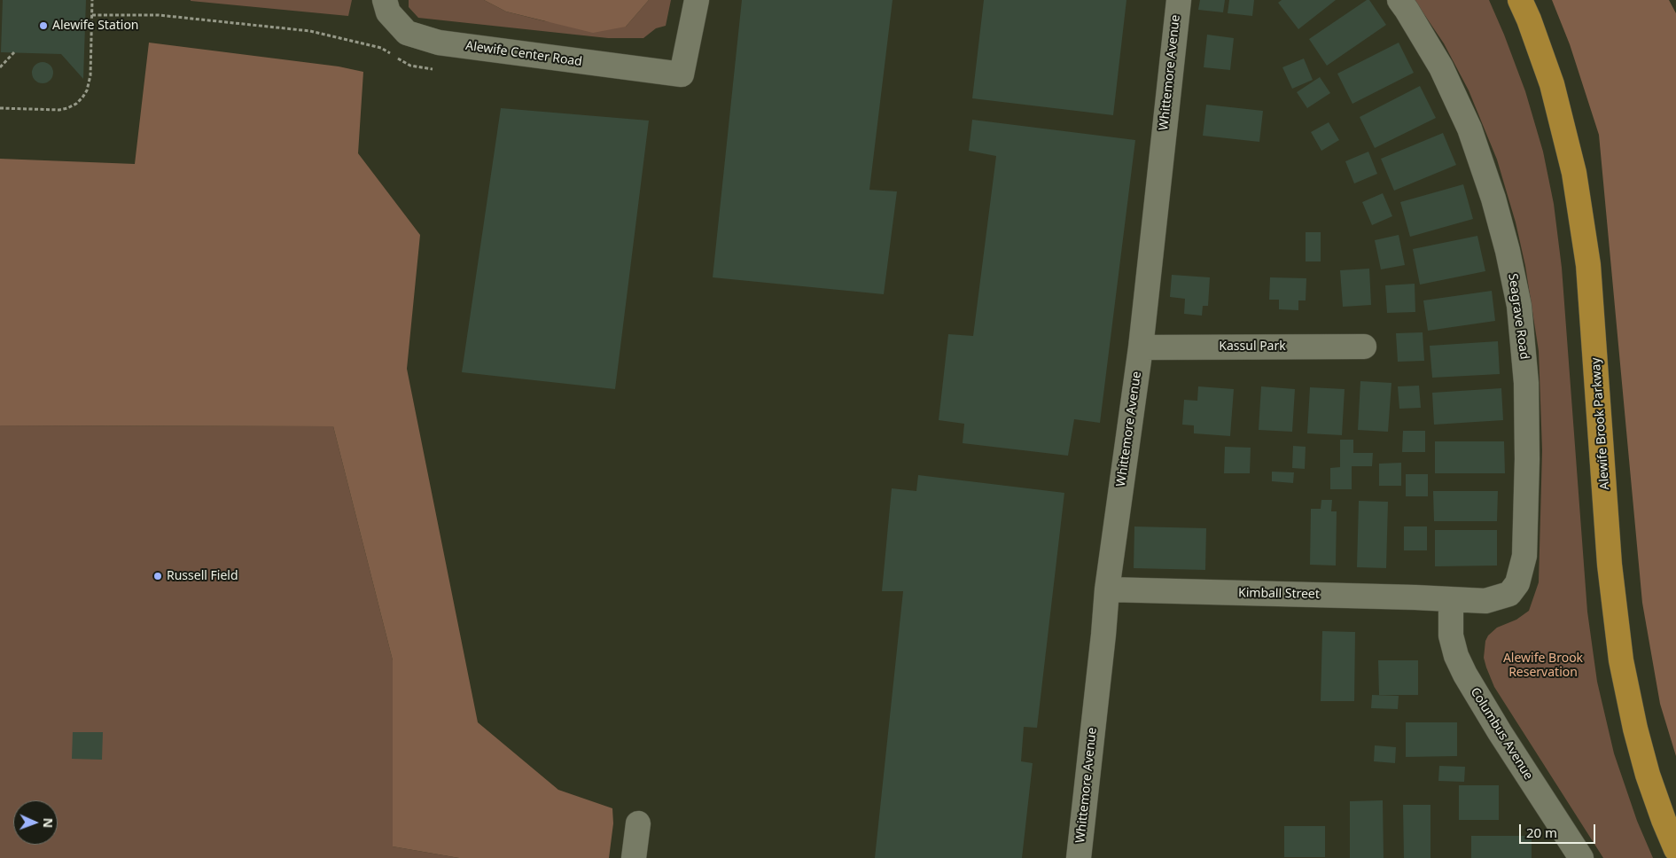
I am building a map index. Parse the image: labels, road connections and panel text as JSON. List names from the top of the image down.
{
  "streets": {
    "highway": ["Alewife Brook Parkway"],
    "street": [
      "Alewife Center Road",
      "Whittemore Avenue",
      "Seagrave Road",
      "Kassul Park",
      "Kimball Street",
      "Columbus Avenue"
    ]
  },
  "crossings": [
    ["Whittemore Avenue", "Kassul Park"],
    ["Whittemore Avenue", "Kimball Street"],
    ["Seagrave Road", "Kimball Street"],
    ["Seagrave Road", "Columbus Avenue"],
    ["Kimball Street", "Columbus Avenue"]
  ],
  "parks": ["Alewife Brook Reservation"],
  "places": ["Alewife Station", "Russell Field"],
  "scale_bar": "20 m",
  "north": "right"
}
